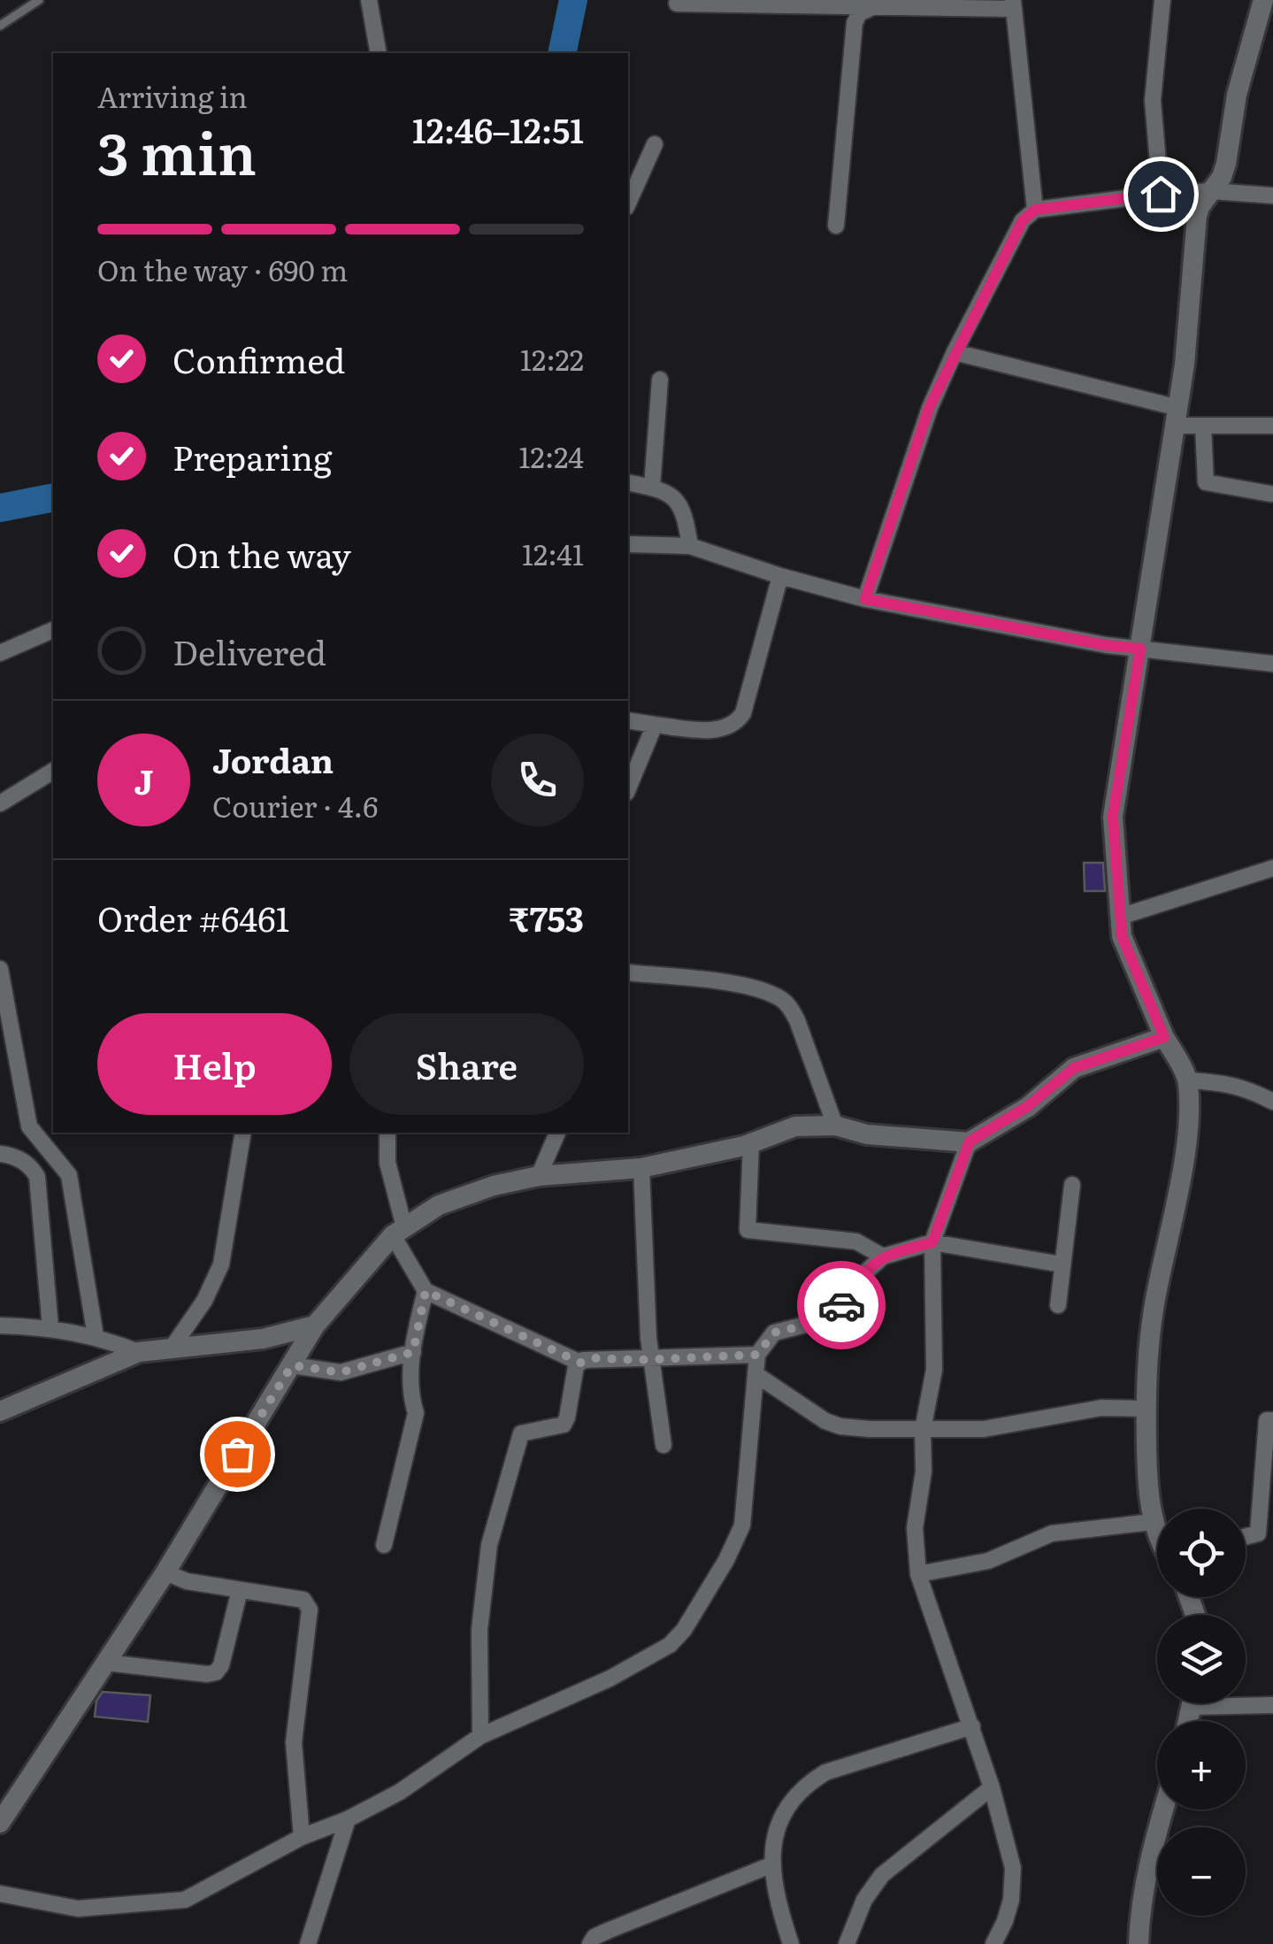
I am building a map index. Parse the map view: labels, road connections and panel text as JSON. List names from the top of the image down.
{
  "page": {
    "heading": ["3 min", "Arriving in", "12:46–12:51"],
    "panel": [
      "Jordan",
      "Courier · 4.6",
      "Order #6461",
      "₹753"
    ],
    "bar": "On the way · 690 m",
    "list": [
      ["Confirmed", "12:22"],
      ["Preparing", "12:24"],
      ["On the way", "12:41"],
      "Delivered"
    ],
    "round": "J",
    "buttons": ["Help", "Share"],
    "map_buttons": ["+", "−"]
  }
}
